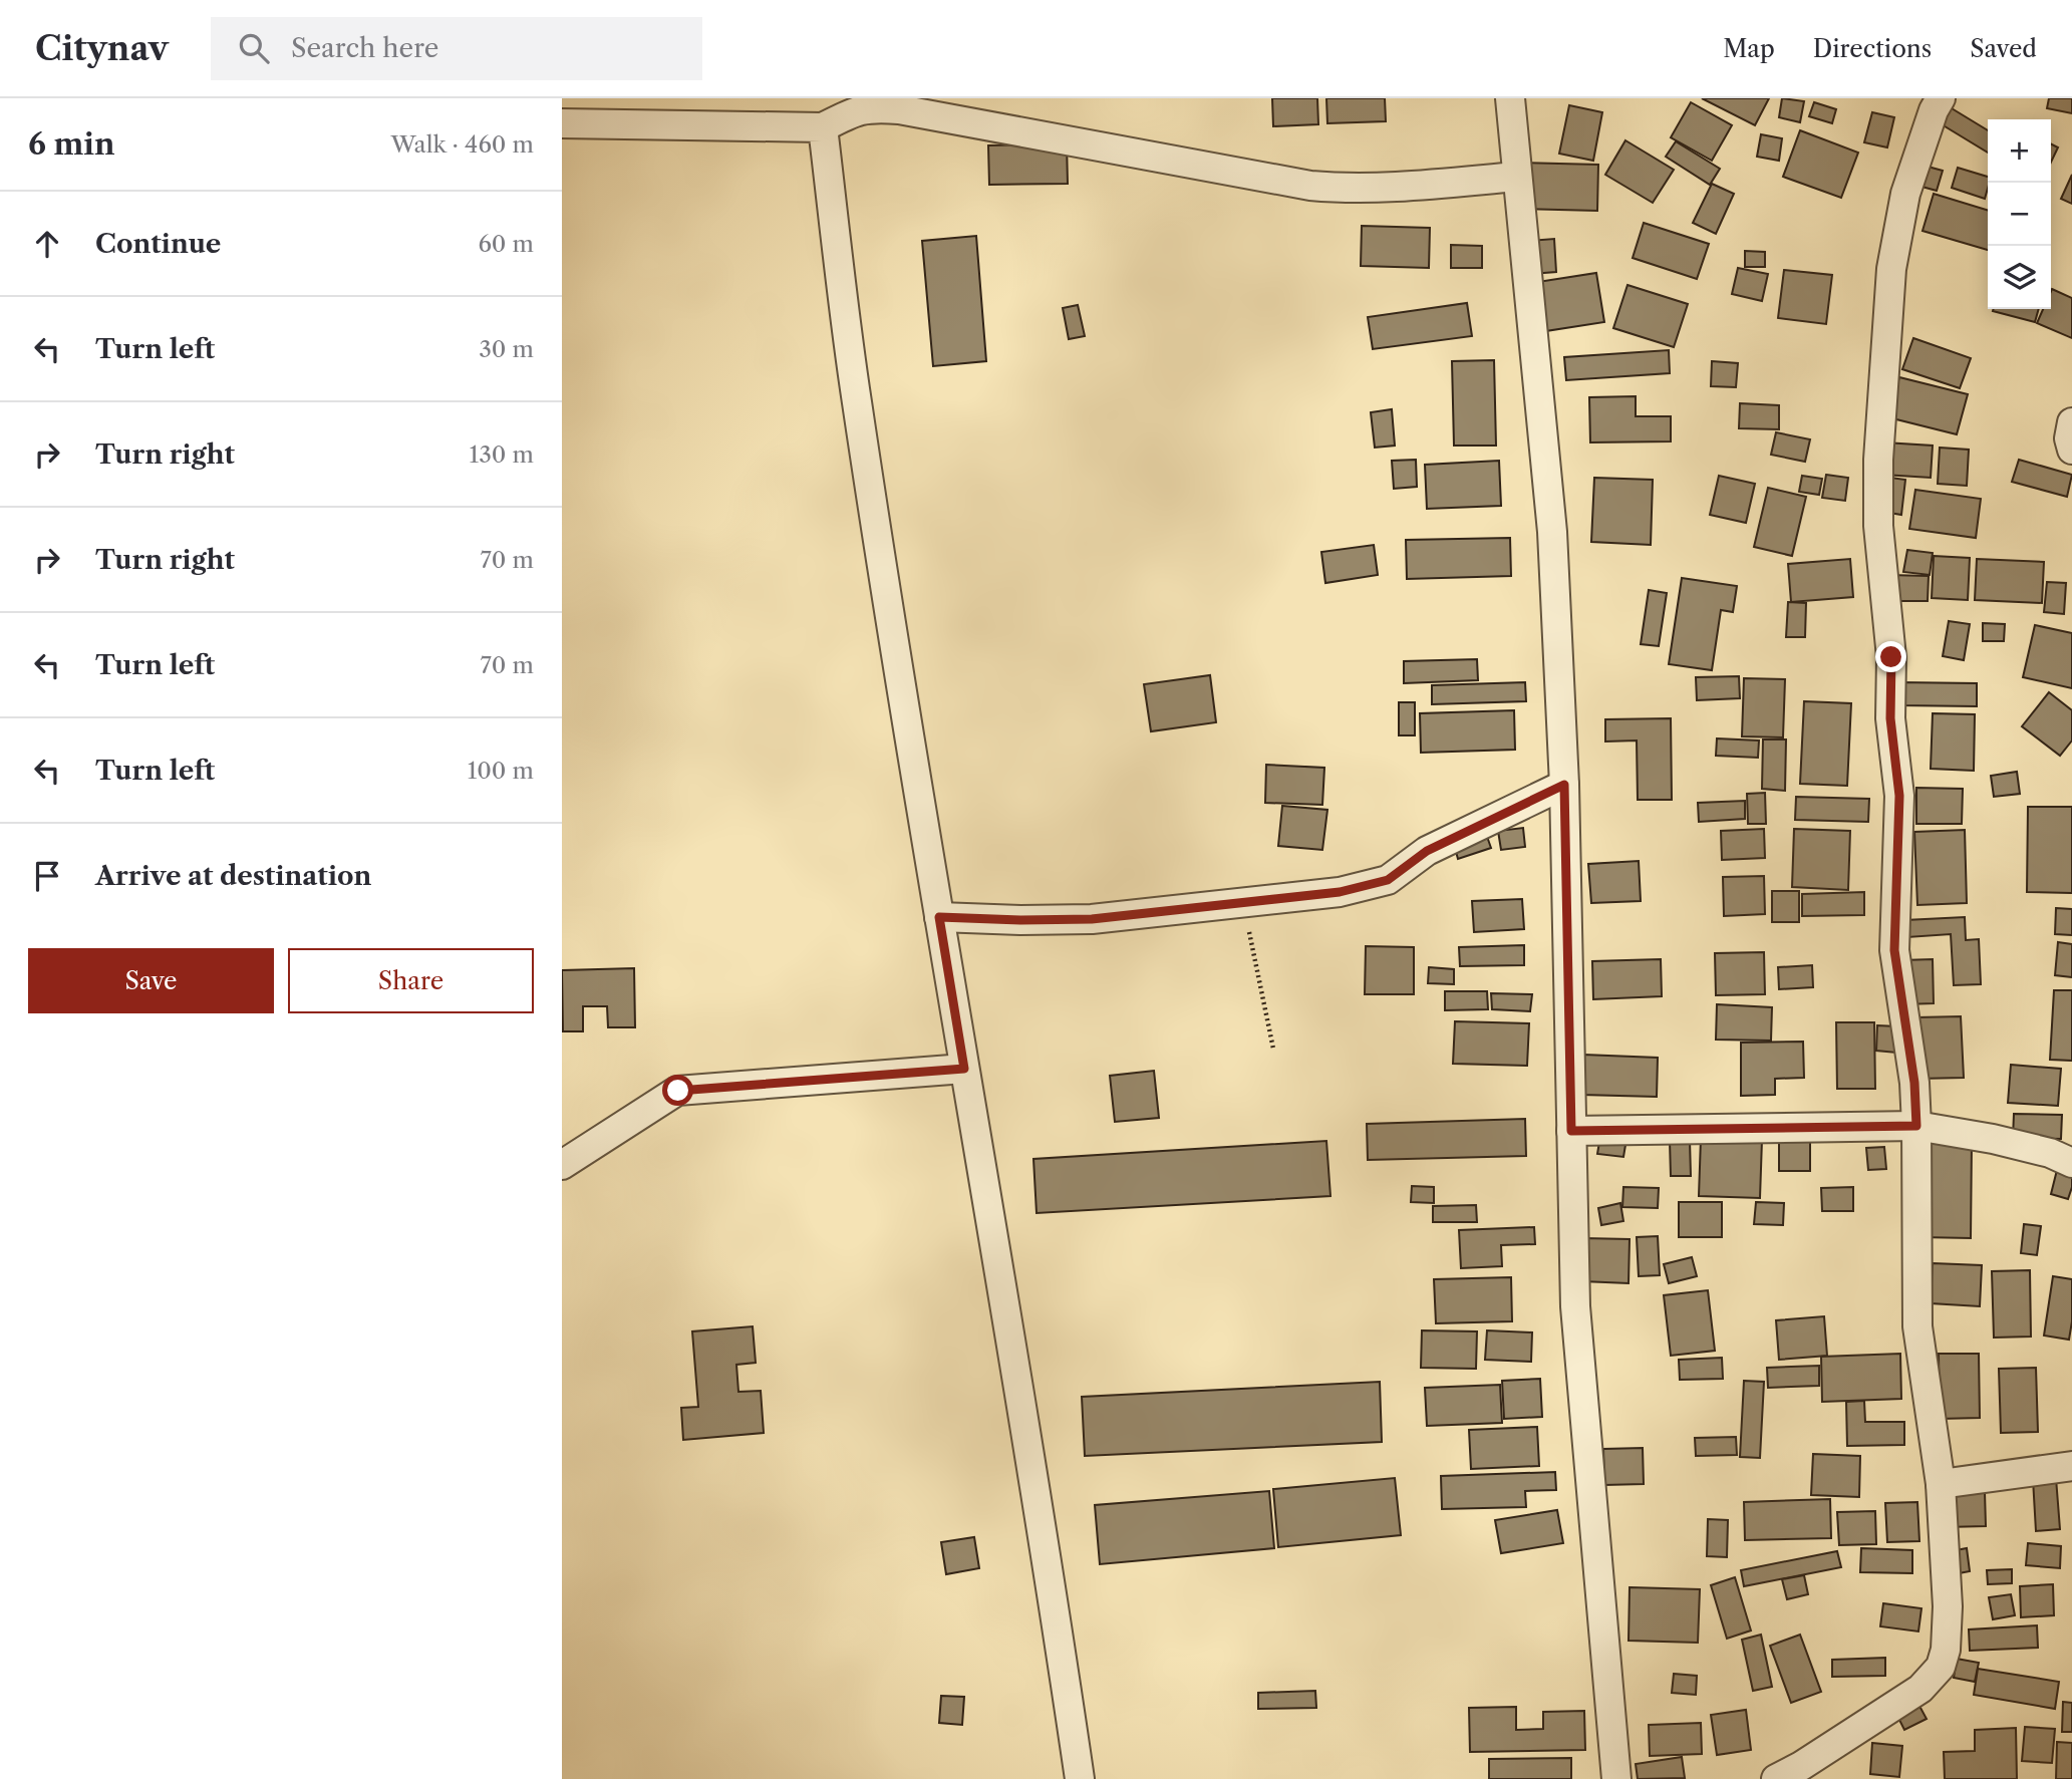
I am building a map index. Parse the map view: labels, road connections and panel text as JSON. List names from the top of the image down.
{
  "page": {
    "header": "Citynav",
    "search": "Search here",
    "nav": ["Map", "Directions", "Saved"],
    "heading": ["6 min", "Walk · 460 m"],
    "map_buttons": ["+", "−"],
    "list": [
      ["Continue", "60 m"],
      ["Turn left", "30 m"],
      ["Turn right", "130 m"],
      ["Turn right", "70 m"],
      ["Turn left", "70 m"],
      ["Turn left", "100 m"],
      "Arrive at destination"
    ],
    "buttons": ["Save", "Share"]
  }
}
